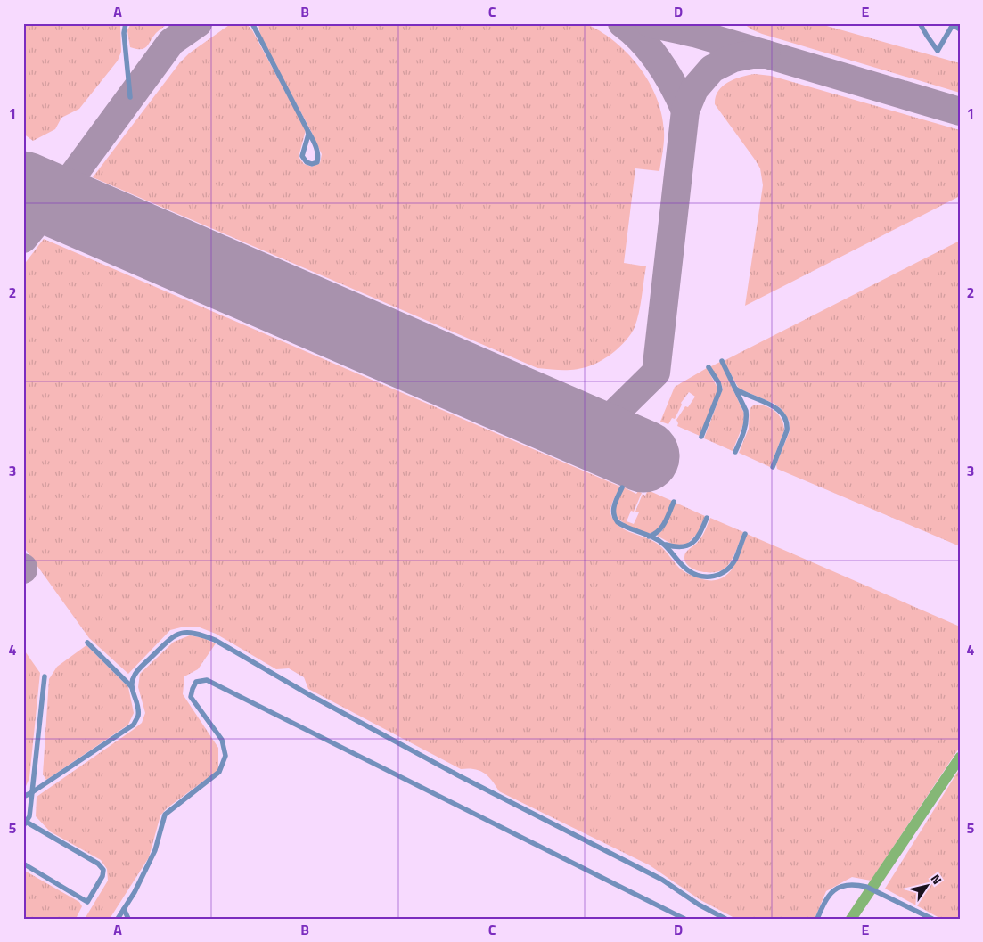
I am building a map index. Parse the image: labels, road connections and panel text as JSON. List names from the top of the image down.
{
  "north": "top right",
  "grid": {
    "columns": [
      "A",
      "B",
      "C",
      "D",
      "E"
    ],
    "rows": [
      "1",
      "2",
      "3",
      "4",
      "5"
    ]
  }
}
